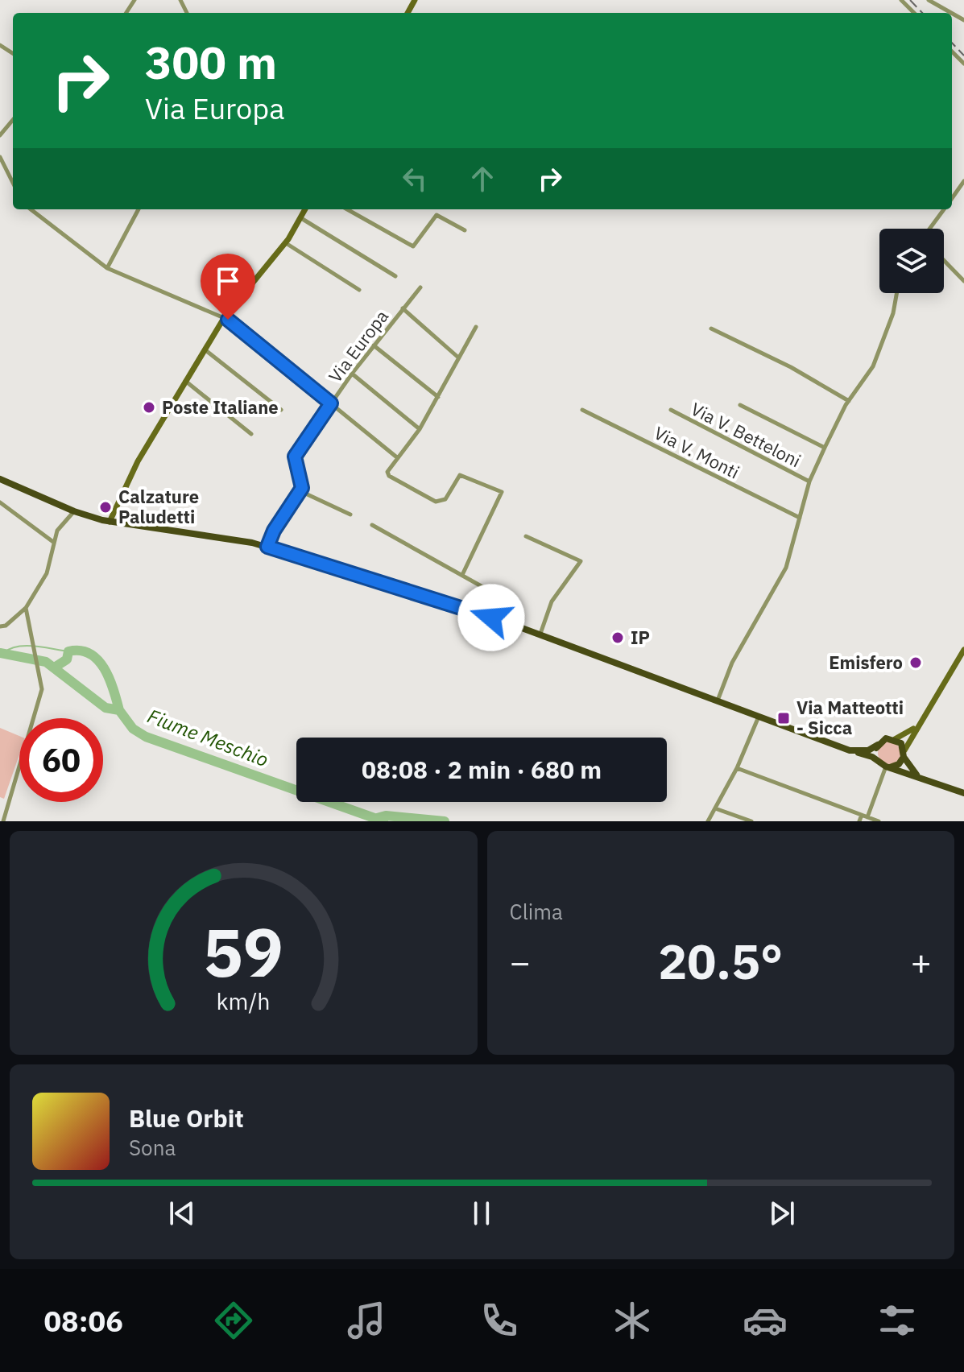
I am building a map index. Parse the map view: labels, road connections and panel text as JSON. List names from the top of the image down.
{
  "streets": {
    "street": ["Via Europa", "Via V. Betteloni", "Via V. Monti"]
  },
  "water": ["Fiume Meschio"],
  "places": {
    "other": [
      "Poste Italiane",
      "Calzature Paludetti",
      "IP",
      "Emisfero"
    ],
    "transit": ["Via Matteotti - Sicca"]
  },
  "page": {
    "turn": ["300 m", "Via Europa"],
    "limit": "60",
    "trip": "08:08 · 2 min · 680 m",
    "tile": "Clima",
    "heat": ["−", "20.5°", "+"],
    "song": ["Blue Orbit", "Sona"],
    "tabs": "08:06",
    "gauge": ["59", "km/h"]
  }
}
